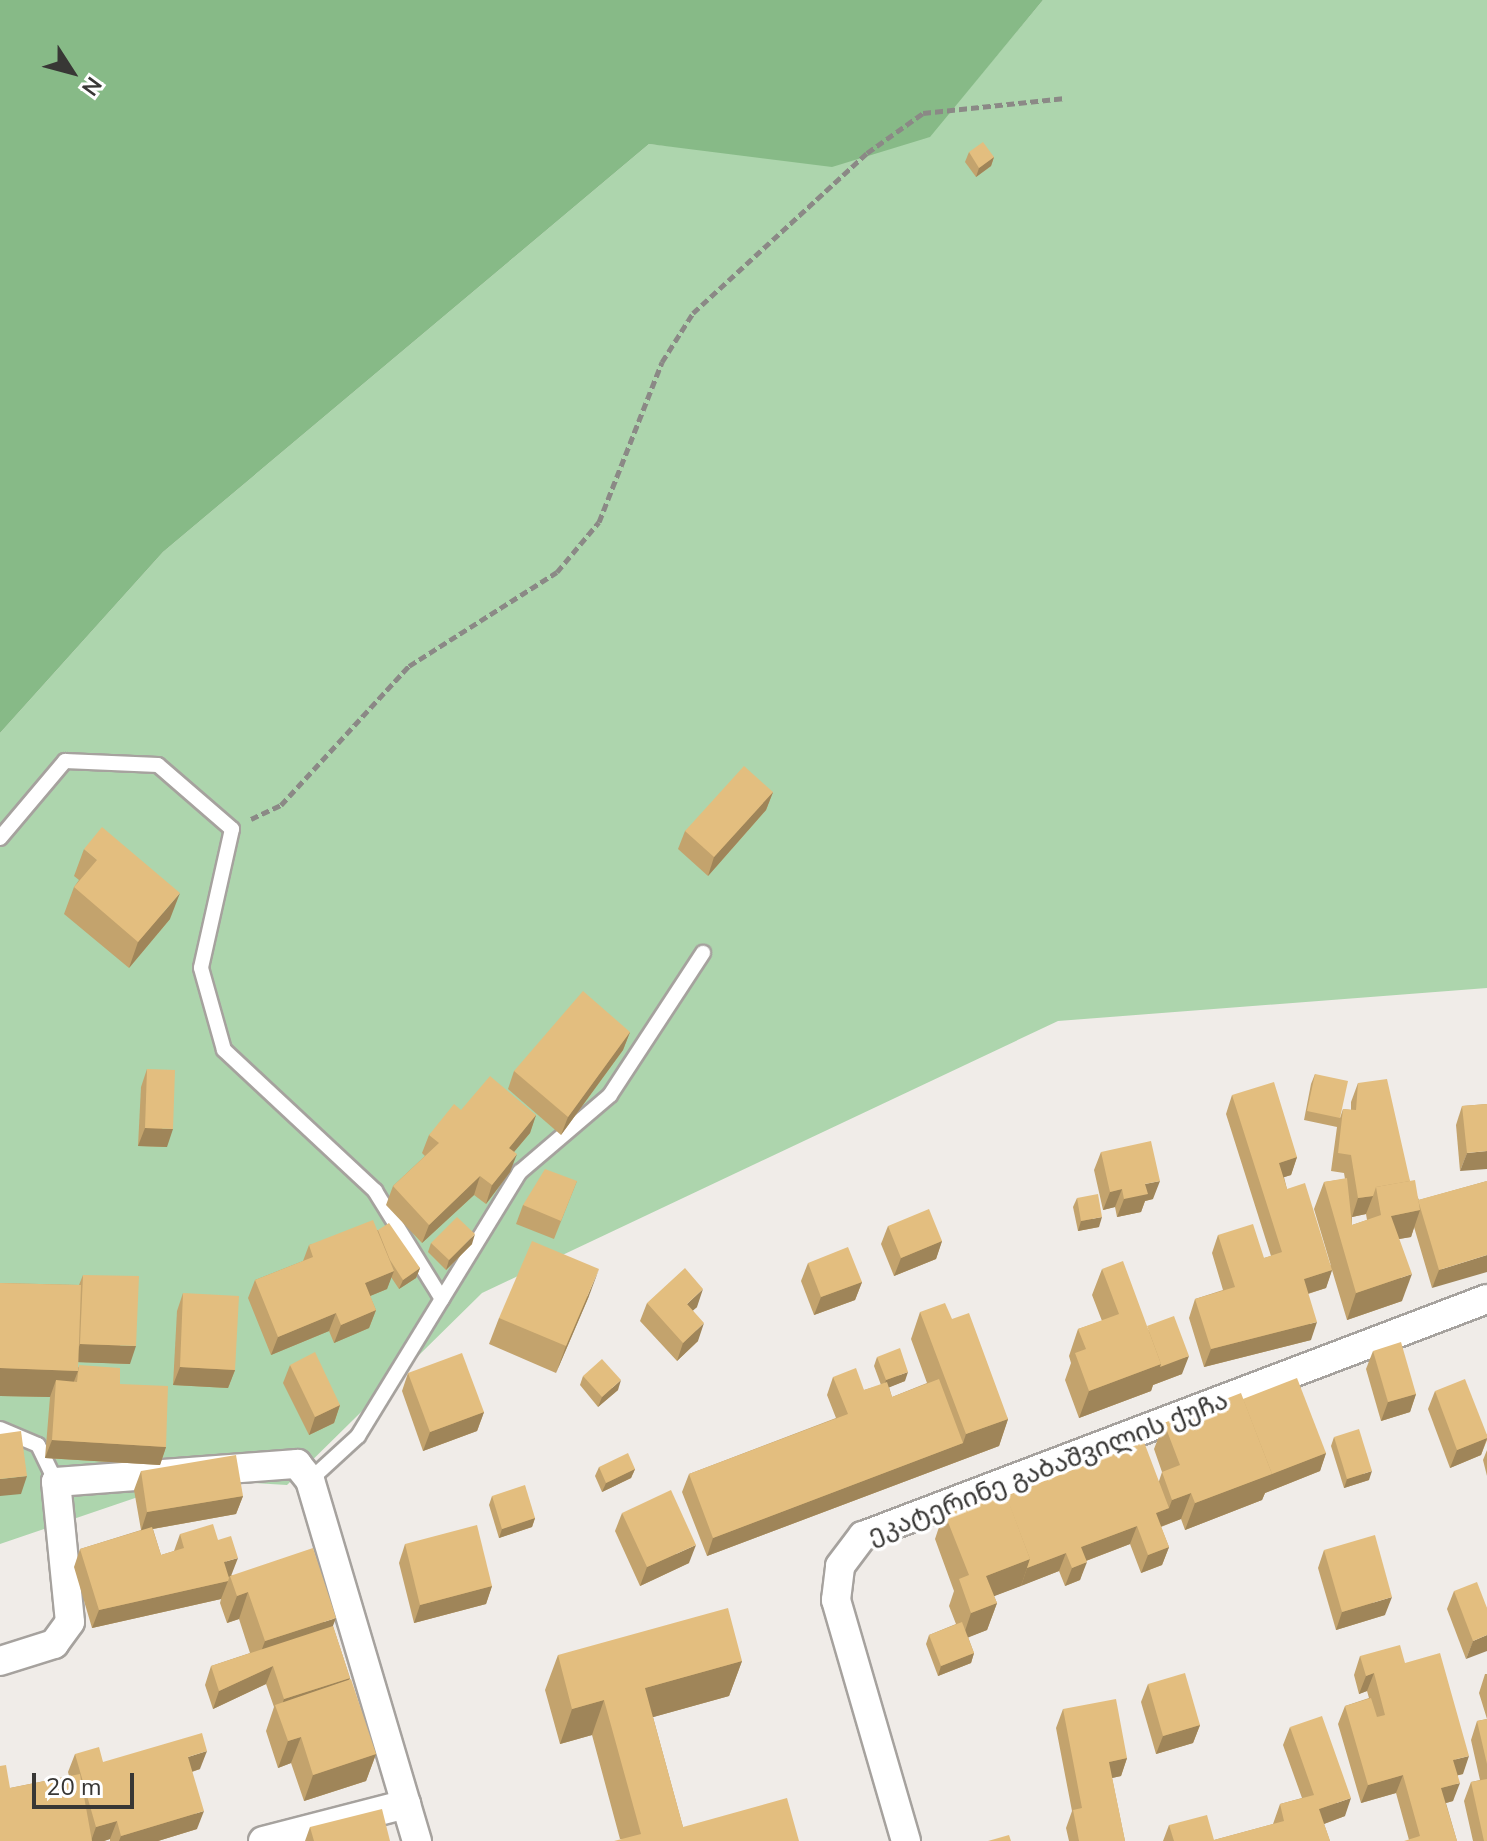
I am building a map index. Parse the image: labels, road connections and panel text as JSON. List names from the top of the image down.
{
  "streets": {
    "street": ["ეკატერინე გაბაშვილის ქუჩა"]
  },
  "scale_bar": "20 m",
  "north": "bottom right"
}
